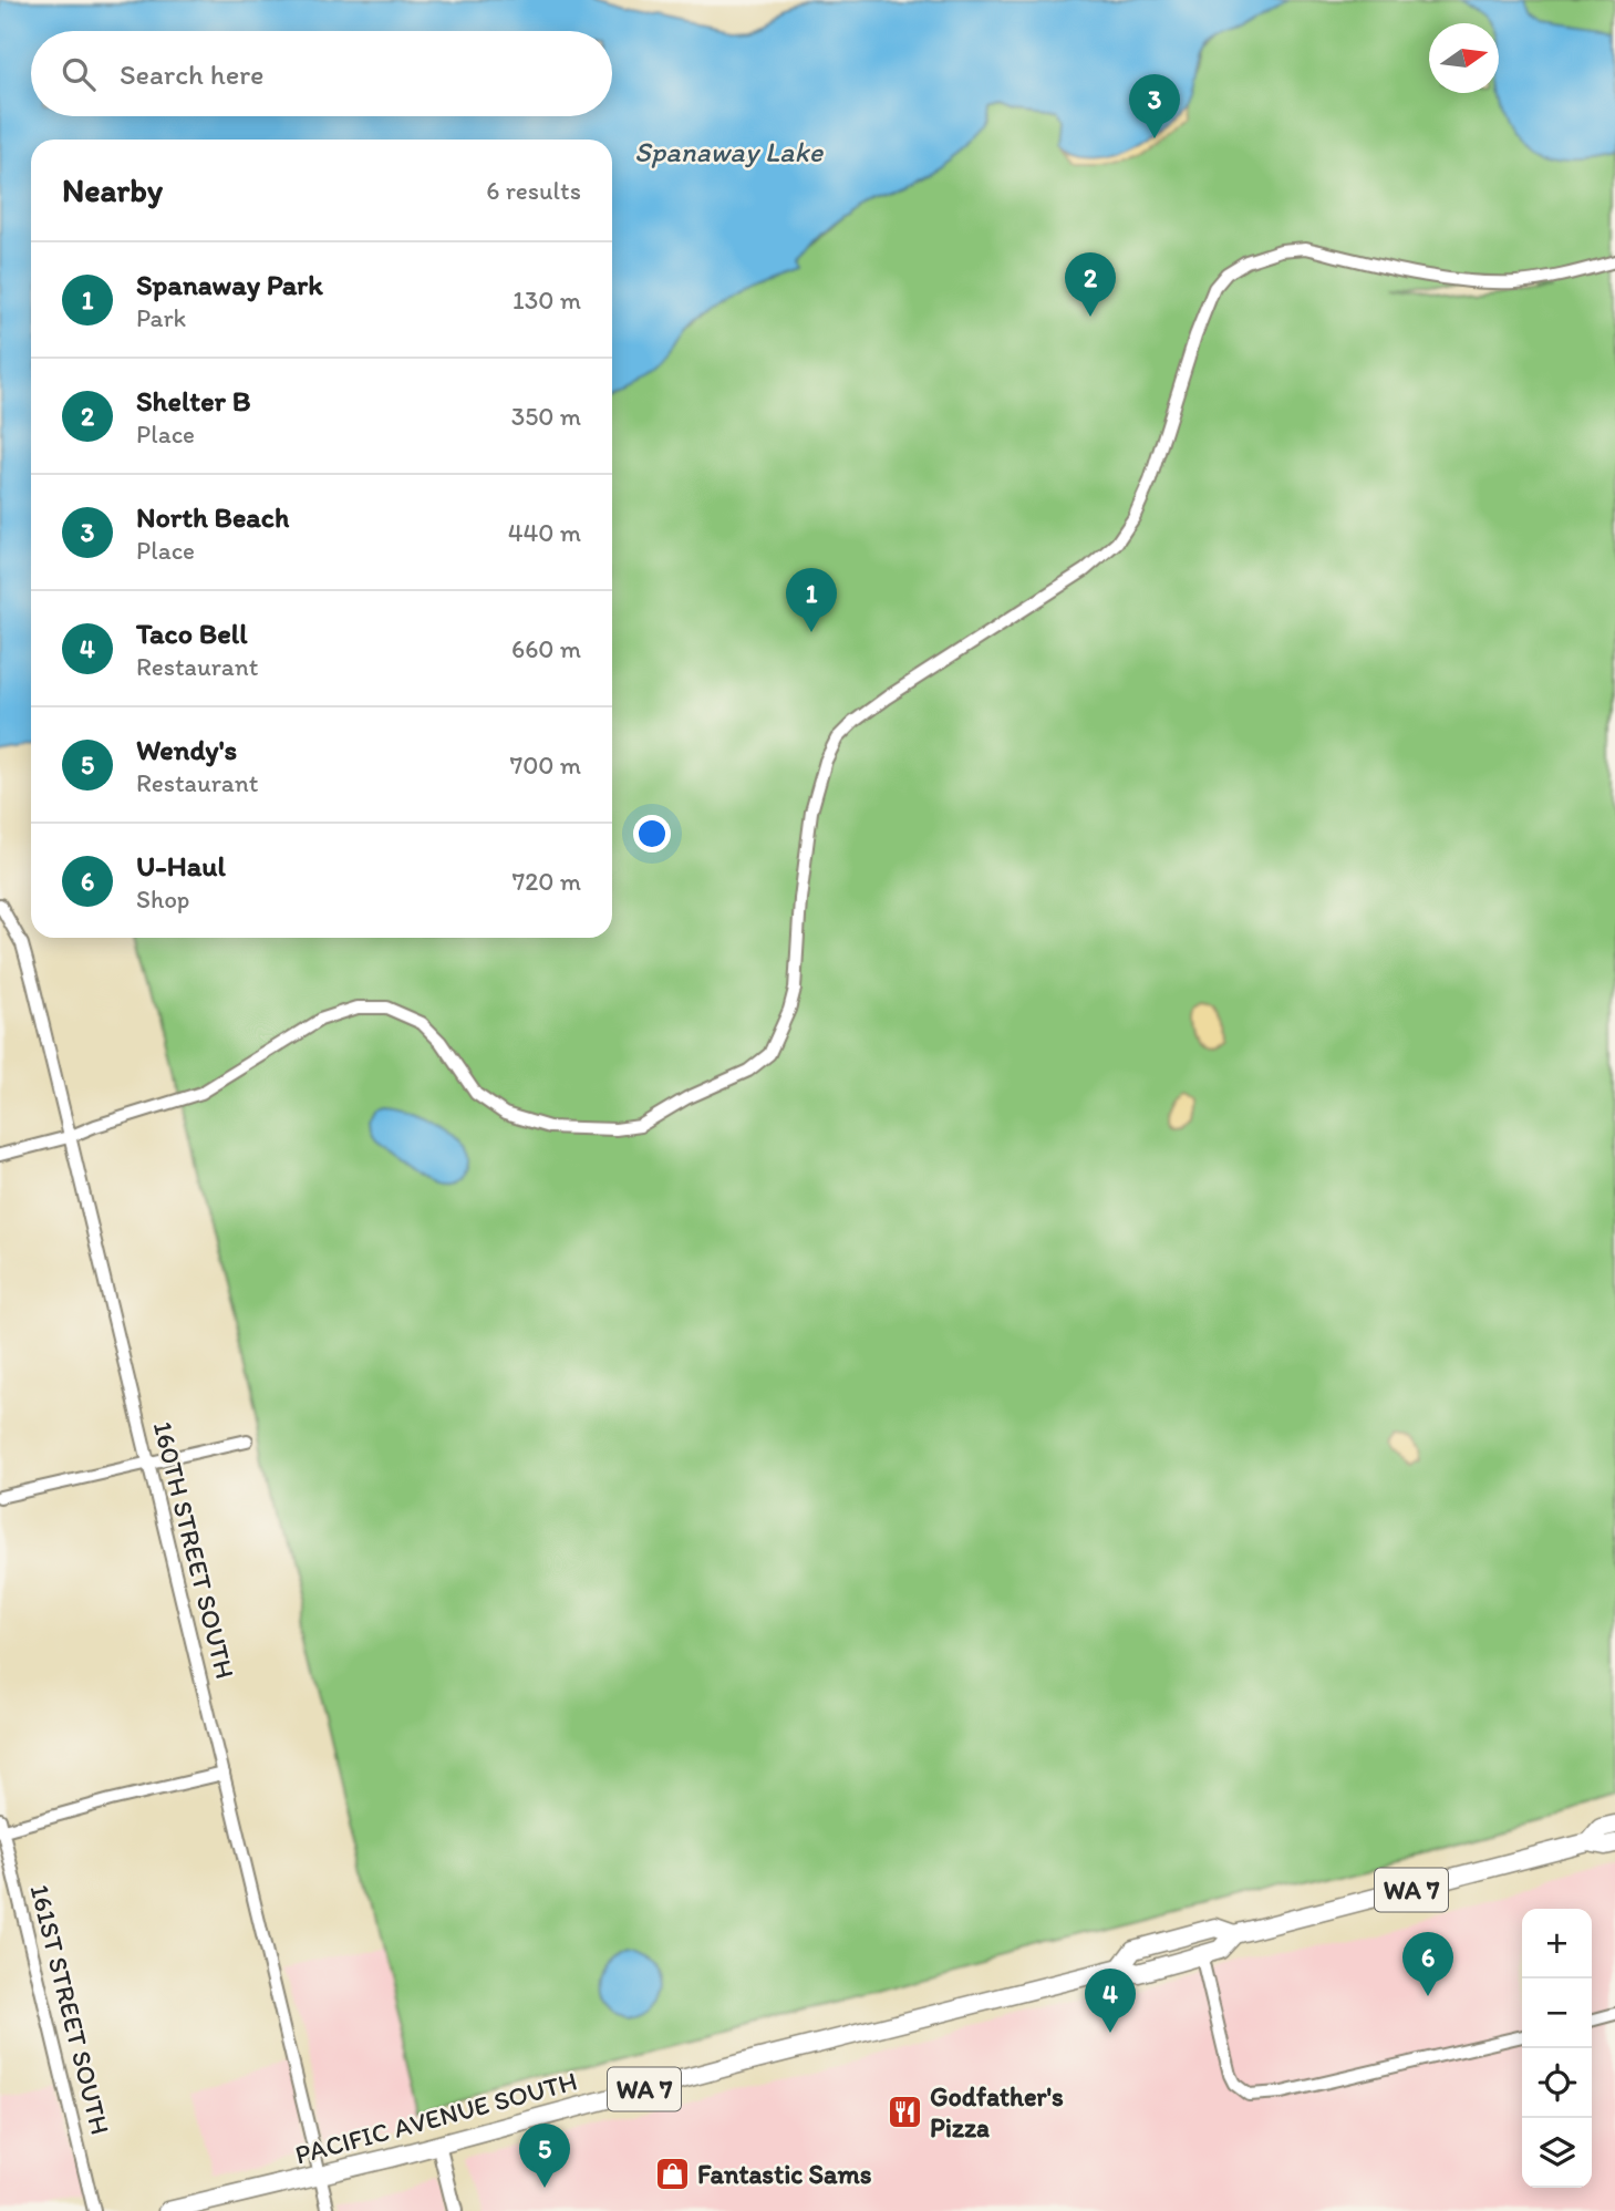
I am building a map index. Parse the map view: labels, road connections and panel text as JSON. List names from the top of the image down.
{
  "streets": {
    "main road": ["WA 7", "PACIFIC AVENUE SOUTH"],
    "street": ["160TH STREET SOUTH", "161ST STREET SOUTH"]
  },
  "crossings": [
    ["160TH STREET SOUTH", "PACIFIC AVENUE SOUTH"]
  ],
  "water": ["Spanaway Lake"],
  "places": {
    "restaurant": ["Godfather's Pizza"],
    "shop": ["Fantastic Sams"]
  },
  "north": "right",
  "page": {
    "search": "Search here",
    "pins": [
      "3",
      "2",
      "1",
      "6",
      "4",
      "5"
    ],
    "heading": ["Nearby", "6 results"],
    "list": [
      {
        "mark": "1",
        "name": "Spanaway Park",
        "note": "Park",
        "value": "130 m"
      },
      {
        "mark": "2",
        "name": "Shelter B",
        "note": "Place",
        "value": "350 m"
      },
      {
        "mark": "3",
        "name": "North Beach",
        "note": "Place",
        "value": "440 m"
      },
      {
        "mark": "4",
        "name": "Taco Bell",
        "note": "Restaurant",
        "value": "660 m"
      },
      {
        "mark": "5",
        "name": "Wendy's",
        "note": "Restaurant",
        "value": "700 m"
      },
      {
        "mark": "6",
        "name": "U-Haul",
        "note": "Shop",
        "value": "720 m"
      }
    ],
    "map_buttons": ["+", "−"]
  }
}
